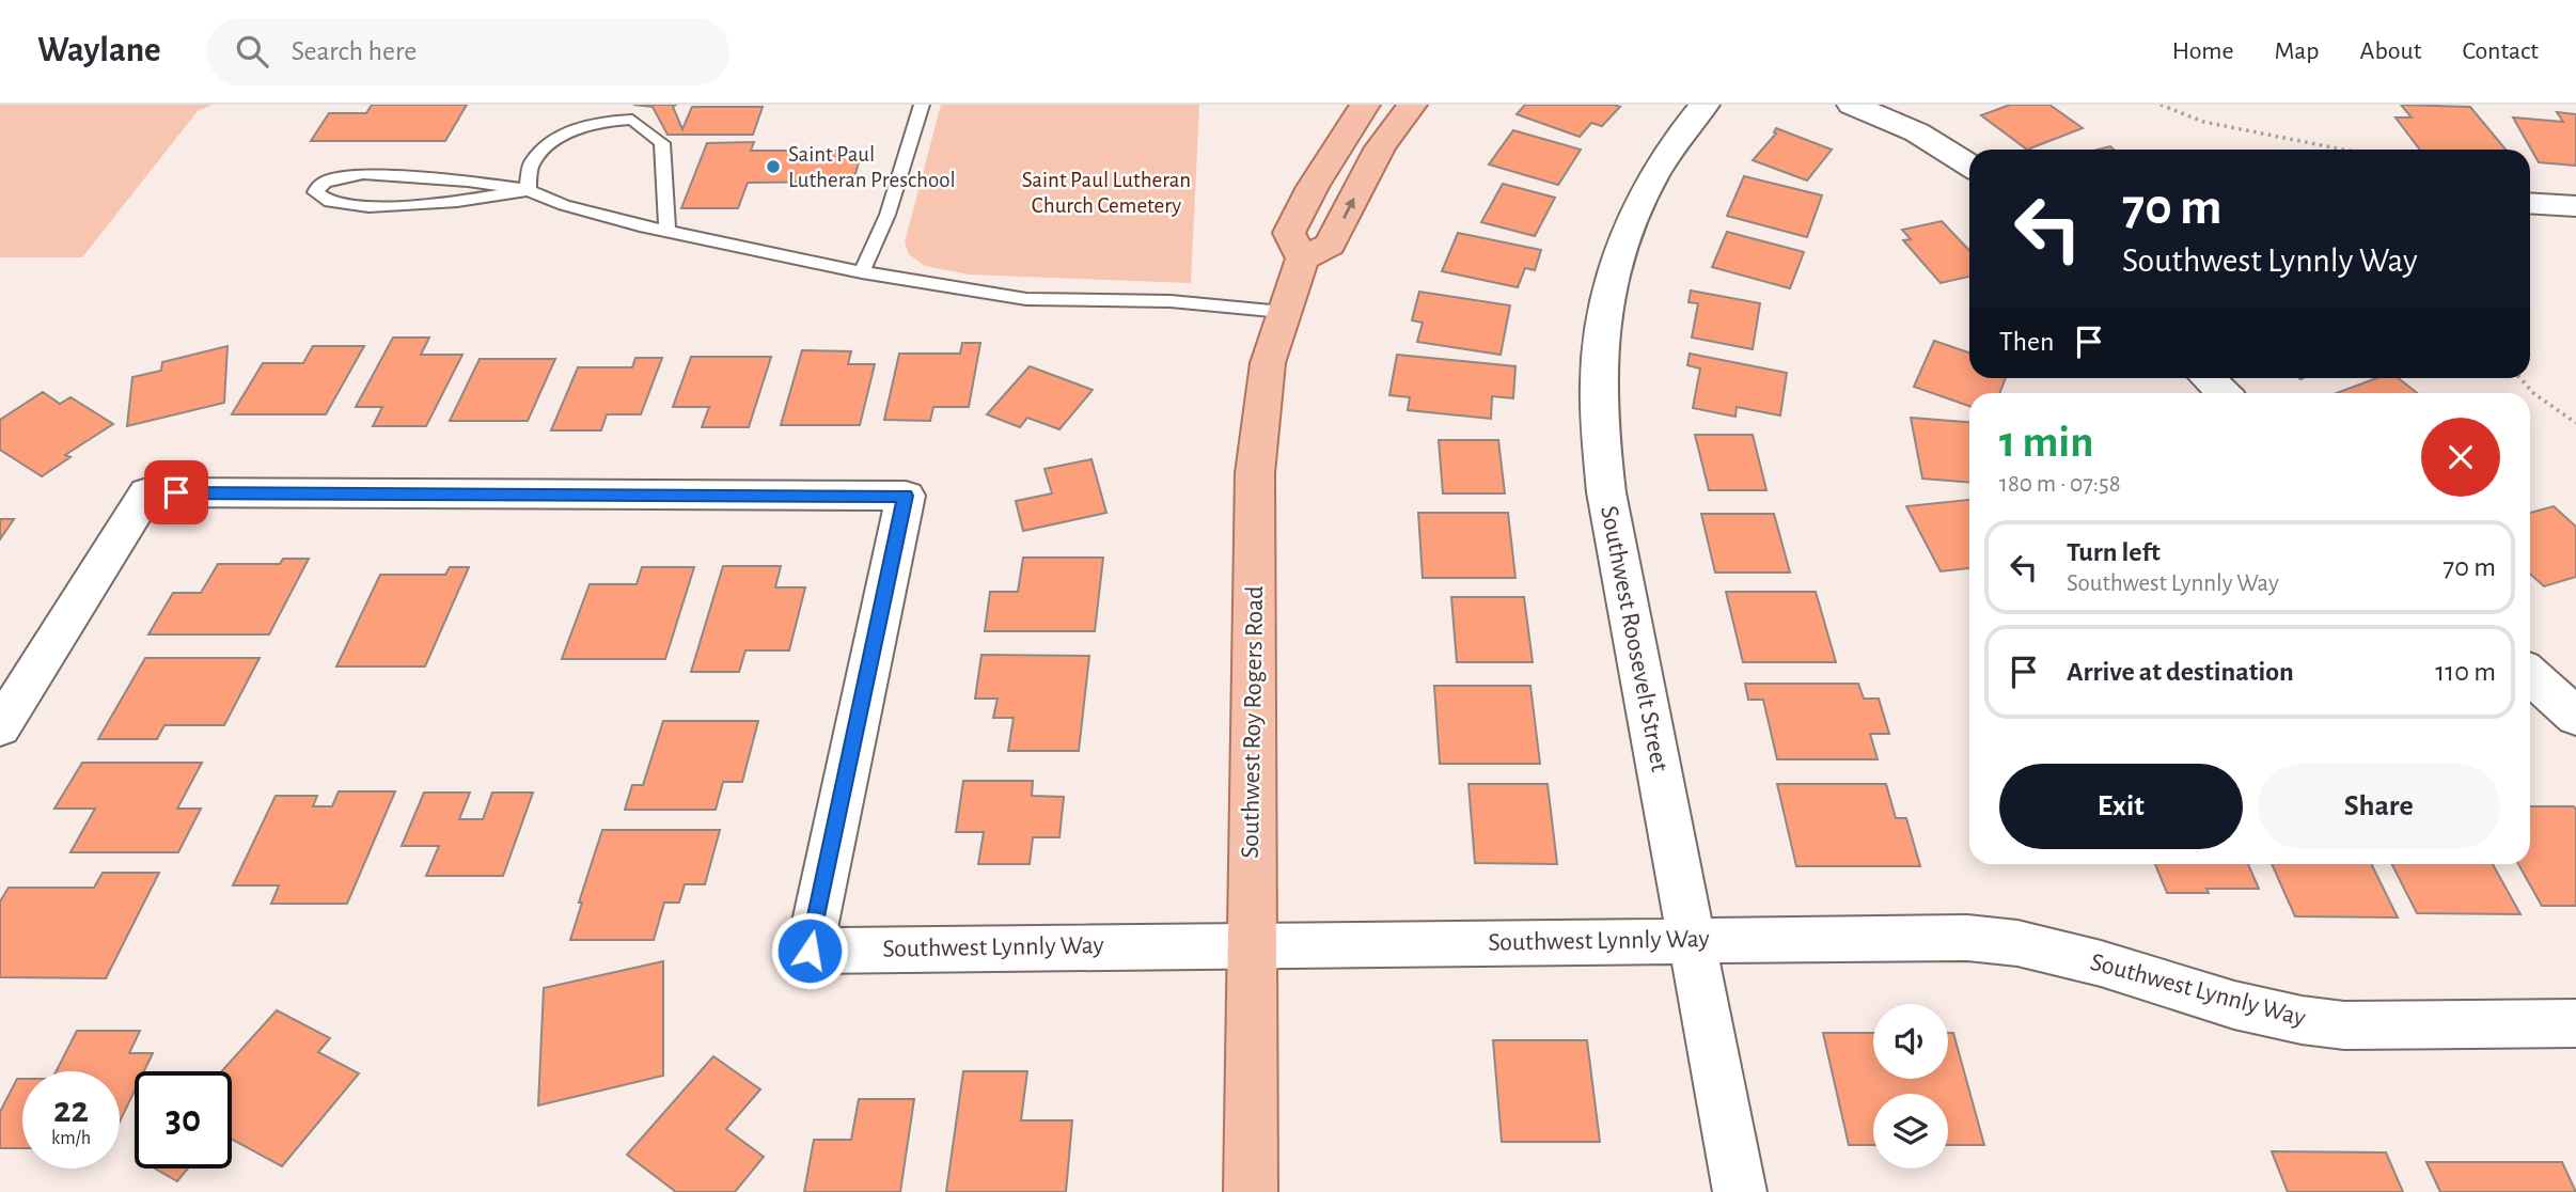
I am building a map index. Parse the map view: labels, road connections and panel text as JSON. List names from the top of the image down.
{
  "streets": {
    "main road": ["Southwest Roy Rogers Road"],
    "street": ["Southwest Roosevelt Street", "Southwest Lynnly Way"]
  },
  "crossings": [
    ["Southwest Roosevelt Street", "Southwest Lynnly Way"],
    ["Southwest Roy Rogers Road", "Southwest Lynnly Way"]
  ],
  "parks": ["Saint Paul Lutheran Church Cemetery"],
  "places": ["Saint Paul Lutheran Preschool"],
  "page": {
    "header": "Waylane",
    "search": "Search here",
    "nav": [
      "Home",
      "Map",
      "About",
      "Contact"
    ],
    "turn": ["70 m", "Southwest Lynnly Way"],
    "then": "Then",
    "heading": ["1 min", "180 m · 07:58"],
    "list": [
      {
        "name": "Turn left",
        "note": "Southwest Lynnly Way",
        "value": "70 m"
      },
      {
        "name": "Arrive at destination",
        "value": "110 m"
      }
    ],
    "buttons": ["Exit", "Share"],
    "speed": "22 km/h",
    "limit": "30"
  }
}
